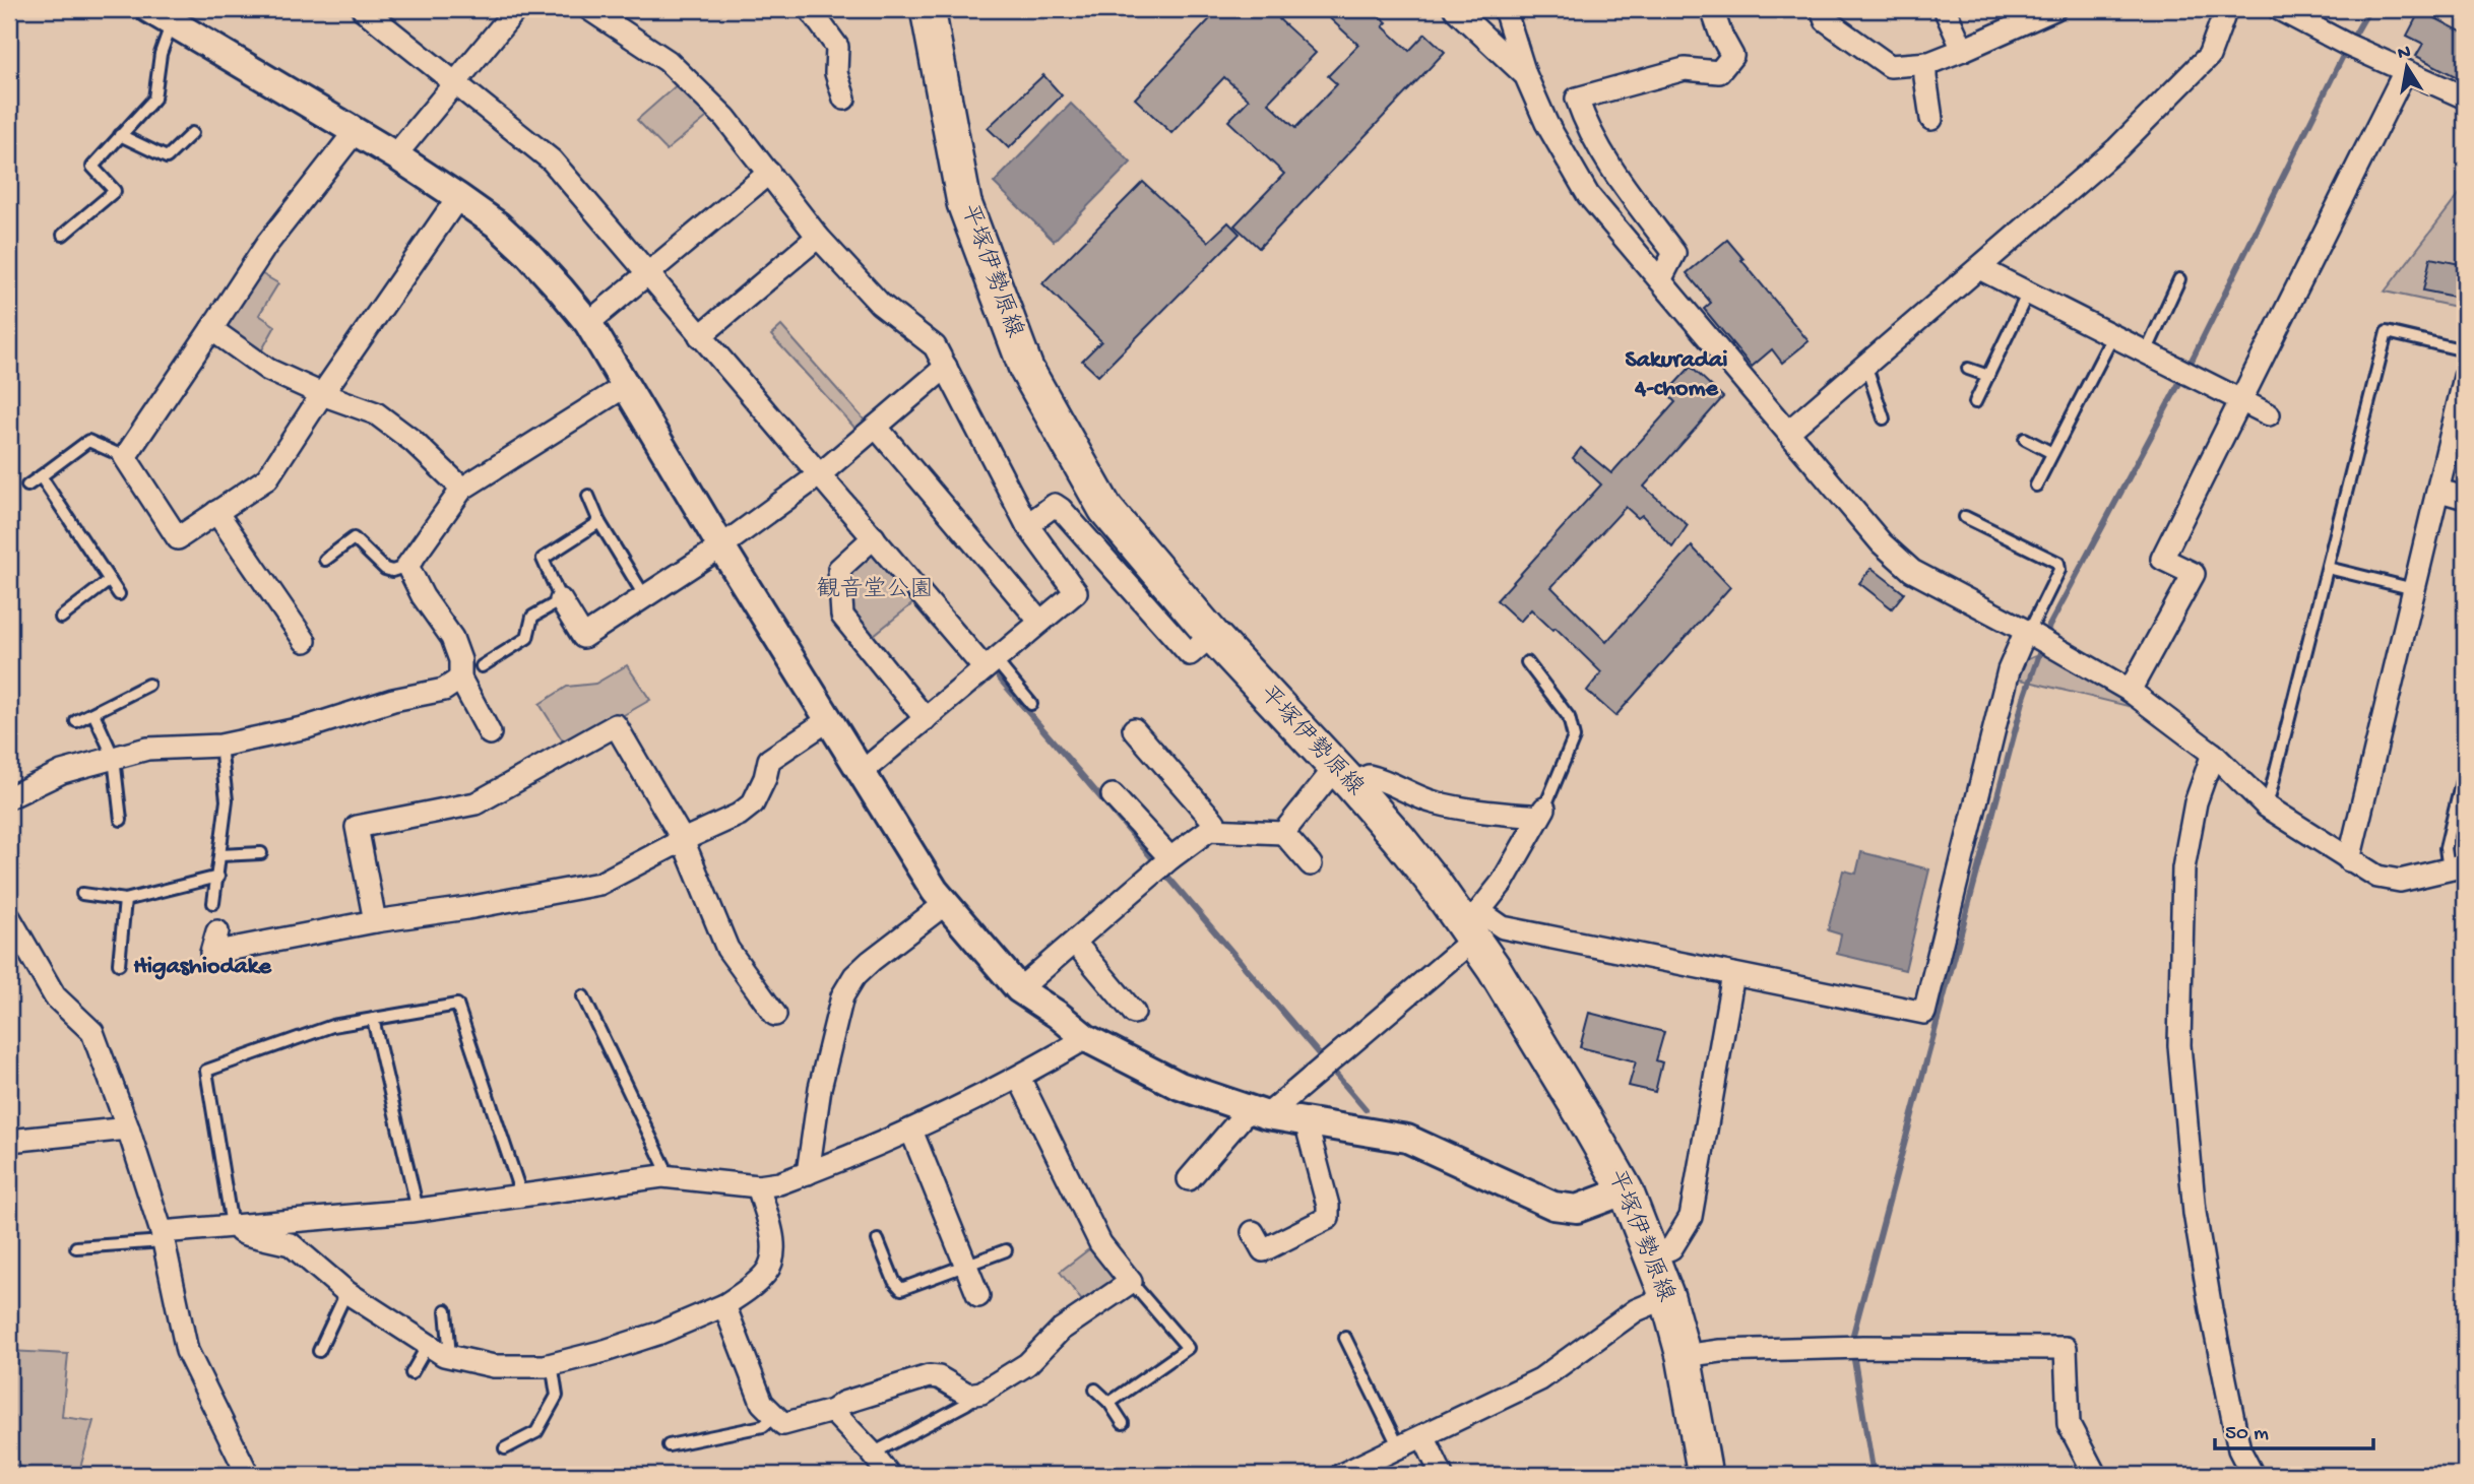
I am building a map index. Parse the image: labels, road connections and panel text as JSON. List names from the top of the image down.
{
  "streets": {
    "main road": ["平塚伊勢原線"]
  },
  "districts": ["Sakuradai 4-chome", "Higashiodake"],
  "parks": ["観音堂公園"],
  "scale_bar": "50 m",
  "north": "top"
}
